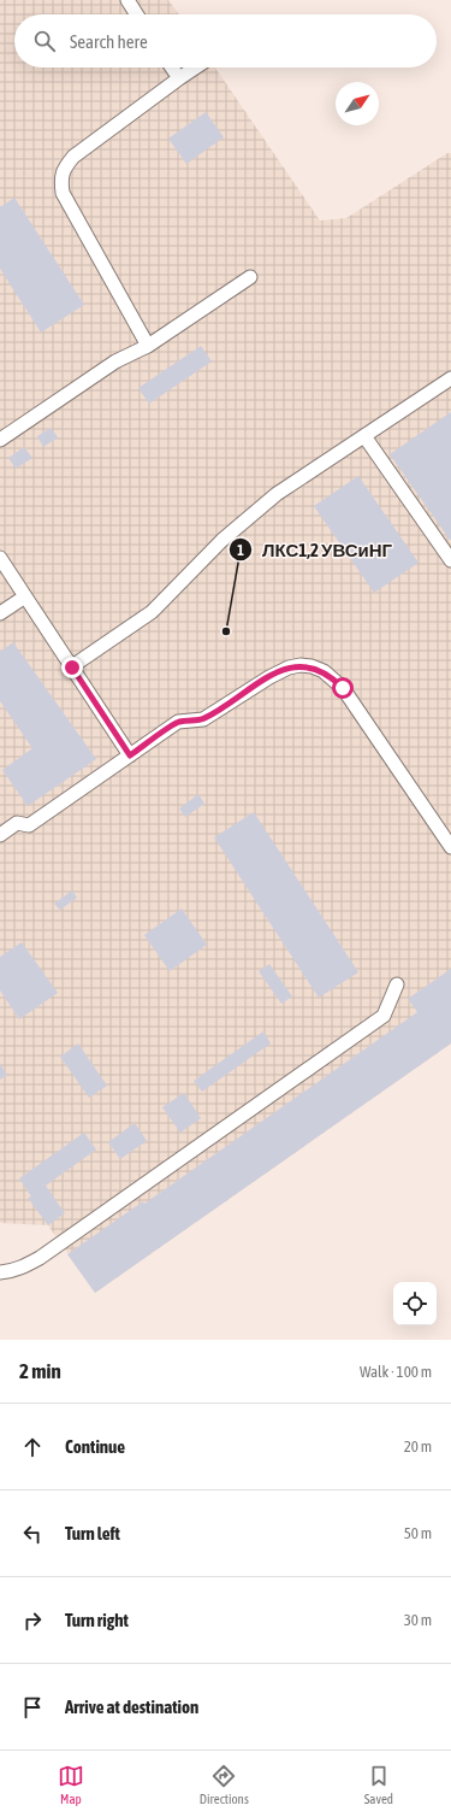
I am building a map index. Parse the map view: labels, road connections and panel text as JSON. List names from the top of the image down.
{
  "places": ["ЛКС1,2 УВСиНГ"],
  "north": "top right",
  "page": {
    "search": "Search here",
    "heading": ["2 min", "Walk · 100 m"],
    "list": [
      ["Continue", "20 m"],
      ["Turn left", "50 m"],
      ["Turn right", "30 m"],
      "Arrive at destination"
    ],
    "nav": ["Map", "Directions", "Saved"]
  }
}
